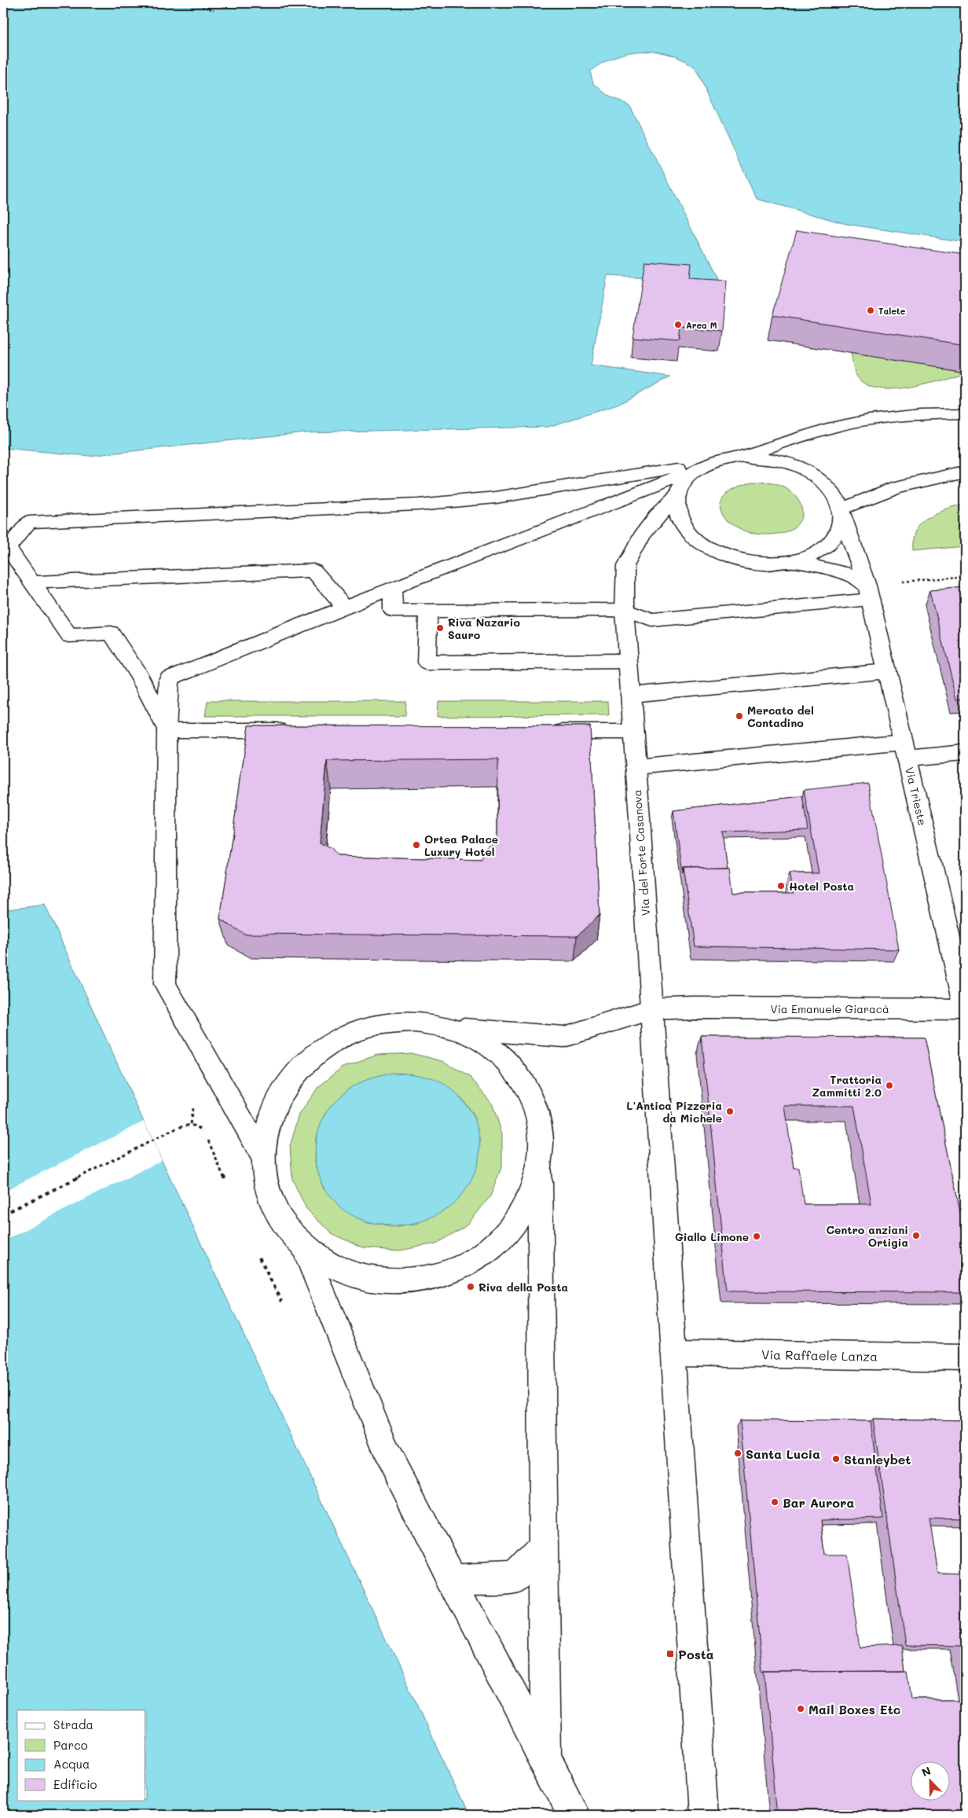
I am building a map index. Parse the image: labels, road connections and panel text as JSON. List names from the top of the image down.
{
  "streets": {
    "street": [
      "Via Trieste",
      "Via del Forte Casanova",
      "Via Emanuele Giaracà",
      "Via Raffaele Lanza"
    ]
  },
  "crossings": [
    ["Via Trieste", "Via del Forte Casanova"],
    ["Via Trieste", "Via Emanuele Giaracà"],
    ["Via del Forte Casanova", "Via Emanuele Giaracà"],
    ["Via del Forte Casanova", "Via Raffaele Lanza"]
  ],
  "places": {
    "other": [
      "Talete",
      "Area M",
      "Riva Nazario Sauro",
      "Mercato del Contadino",
      "Ortea Palace Luxury Hotel",
      "Hotel Posta",
      "Trattoria Zammitti 2.0",
      "L'Antica Pizzeria da Michele",
      "Centro anziani Ortigia",
      "Giallo Limone",
      "Riva della Posta",
      "Santa Lucia",
      "Stanleybet",
      "Bar Aurora",
      "Mail Boxes Etc"
    ],
    "transit": ["Posta"]
  },
  "legend": [
    "Strada",
    "Parco",
    "Acqua",
    "Edificio"
  ],
  "north": "top left"
}
